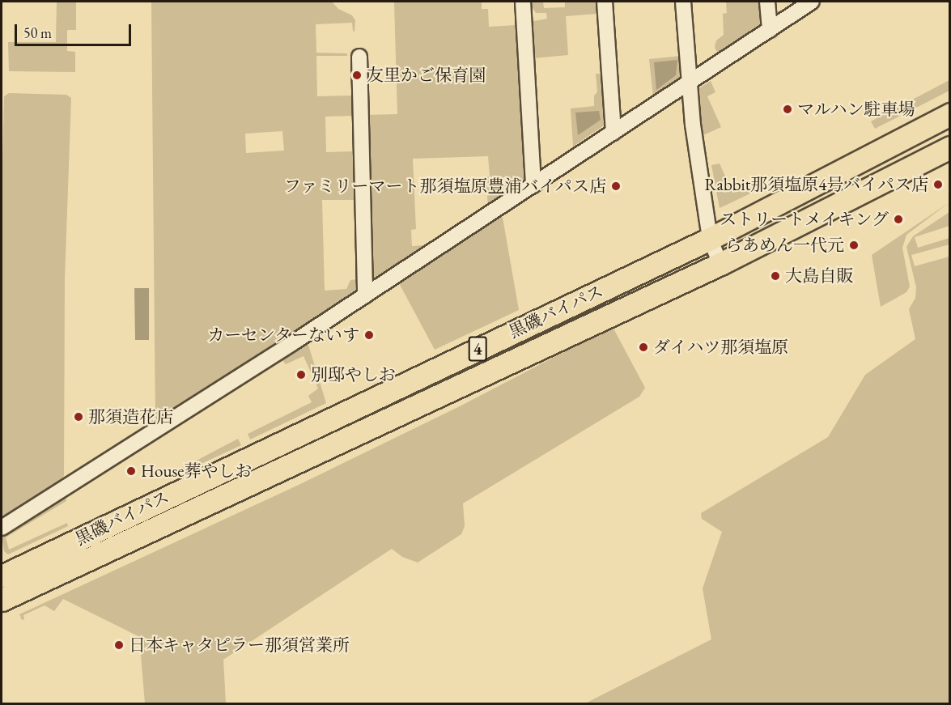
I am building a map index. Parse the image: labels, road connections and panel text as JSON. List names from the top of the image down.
{
  "streets": {
    "highway": ["黒磯バイパス", "4"]
  },
  "places": [
    "友里かご保育園",
    "マルハン駐車場",
    "Rabbit那須塩原4号バイパス店",
    "ファミリーマート那須塩原豊浦バイパス店",
    "ストリートメイキング",
    "らあめん一代元",
    "大島自販",
    "カーセンターないす",
    "ダイハツ那須塩原",
    "別邸やしお",
    "那須造花店",
    "House葬やしお",
    "日本キャタピラー那須営業所"
  ],
  "scale_bar": "50 m"
}
